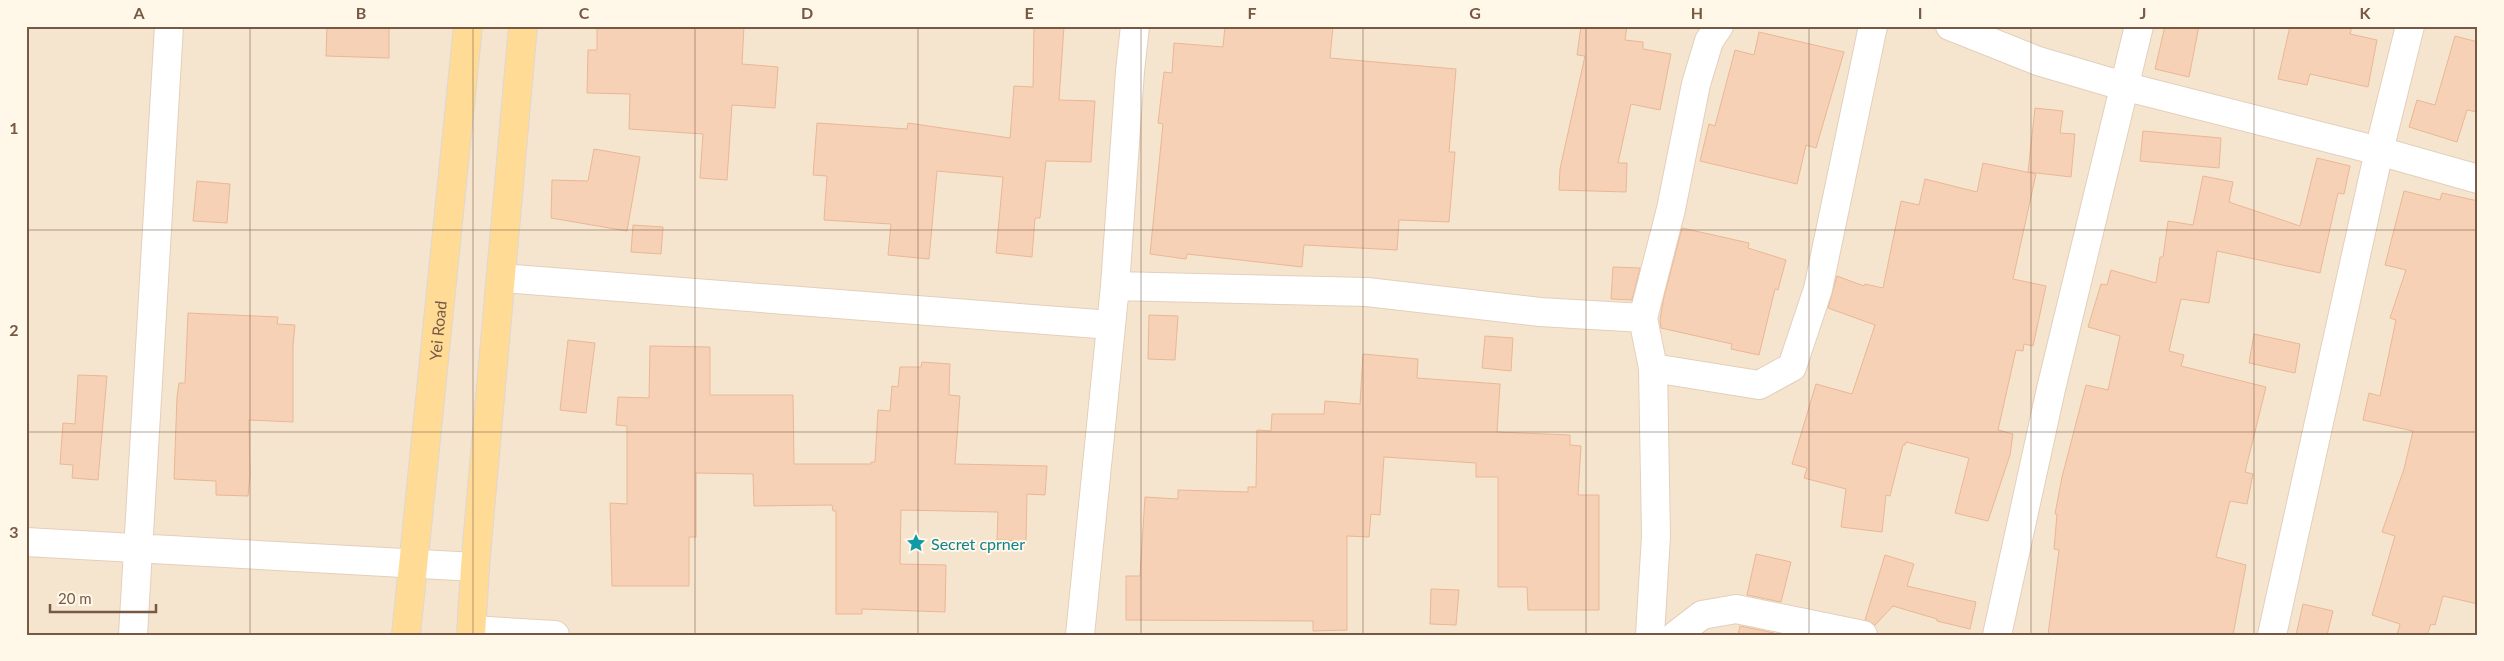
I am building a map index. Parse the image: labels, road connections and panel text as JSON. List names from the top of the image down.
{
  "streets": {
    "main road": ["Yei Road"]
  },
  "places": {
    "place": ["Secret cprner"]
  },
  "scale_bar": "20 m",
  "grid": {
    "columns": [
      "A",
      "B",
      "C",
      "D",
      "E",
      "F",
      "G",
      "H",
      "I",
      "J",
      "K"
    ],
    "rows": ["1", "2", "3"]
  }
}
